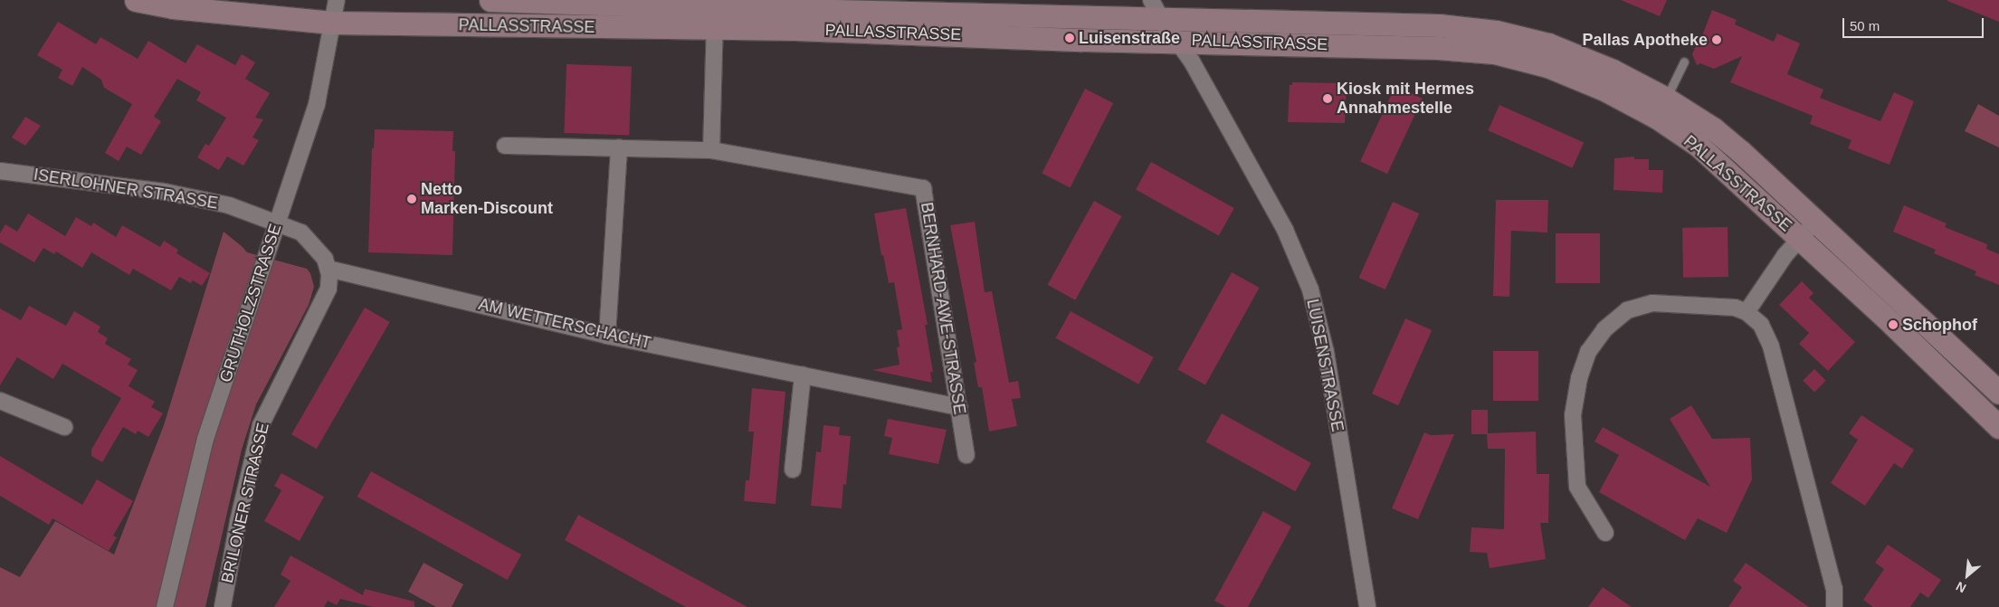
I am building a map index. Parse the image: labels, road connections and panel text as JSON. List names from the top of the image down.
{
  "streets": {
    "main road": ["PALLASSTRASSE"],
    "street": [
      "ISERLOHNER STRASSE",
      "GRUTHOLZSTRASSE",
      "BERNHARD-AWE-STRASSE",
      "AM WETTERSCHACHT",
      "LUISENSTRASSE",
      "BRILONER STRASSE"
    ]
  },
  "crossings": [
    ["PALLASSTRASSE", "GRUTHOLZSTRASSE"],
    ["PALLASSTRASSE", "LUISENSTRASSE"],
    ["ISERLOHNER STRASSE", "GRUTHOLZSTRASSE"],
    ["BERNHARD-AWE-STRASSE", "AM WETTERSCHACHT"],
    ["AM WETTERSCHACHT", "BRILONER STRASSE"]
  ],
  "places": [
    "Luisenstraße",
    "Pallas Apotheke",
    "Kiosk mit Hermes Annahmestelle",
    "Netto Marken-Discount",
    "Schophof"
  ],
  "scale_bar": "50 m",
  "north": "bottom left"
}
